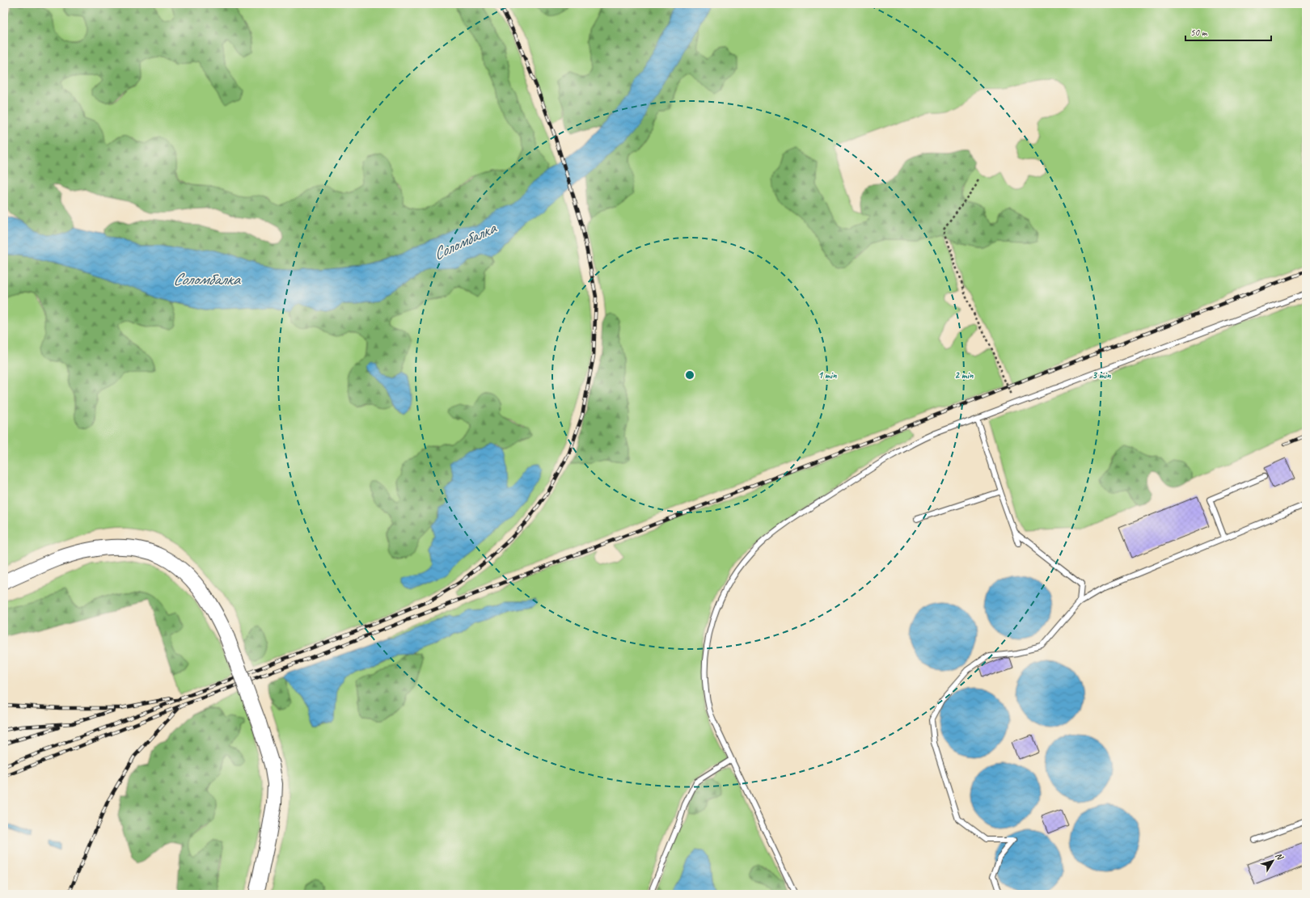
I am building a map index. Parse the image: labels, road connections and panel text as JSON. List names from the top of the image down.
{
  "water": ["Соломбалка"],
  "scale_bar": "50 m",
  "north": "top right",
  "rings": ["1 min", "2 min", "3 min"]
}
